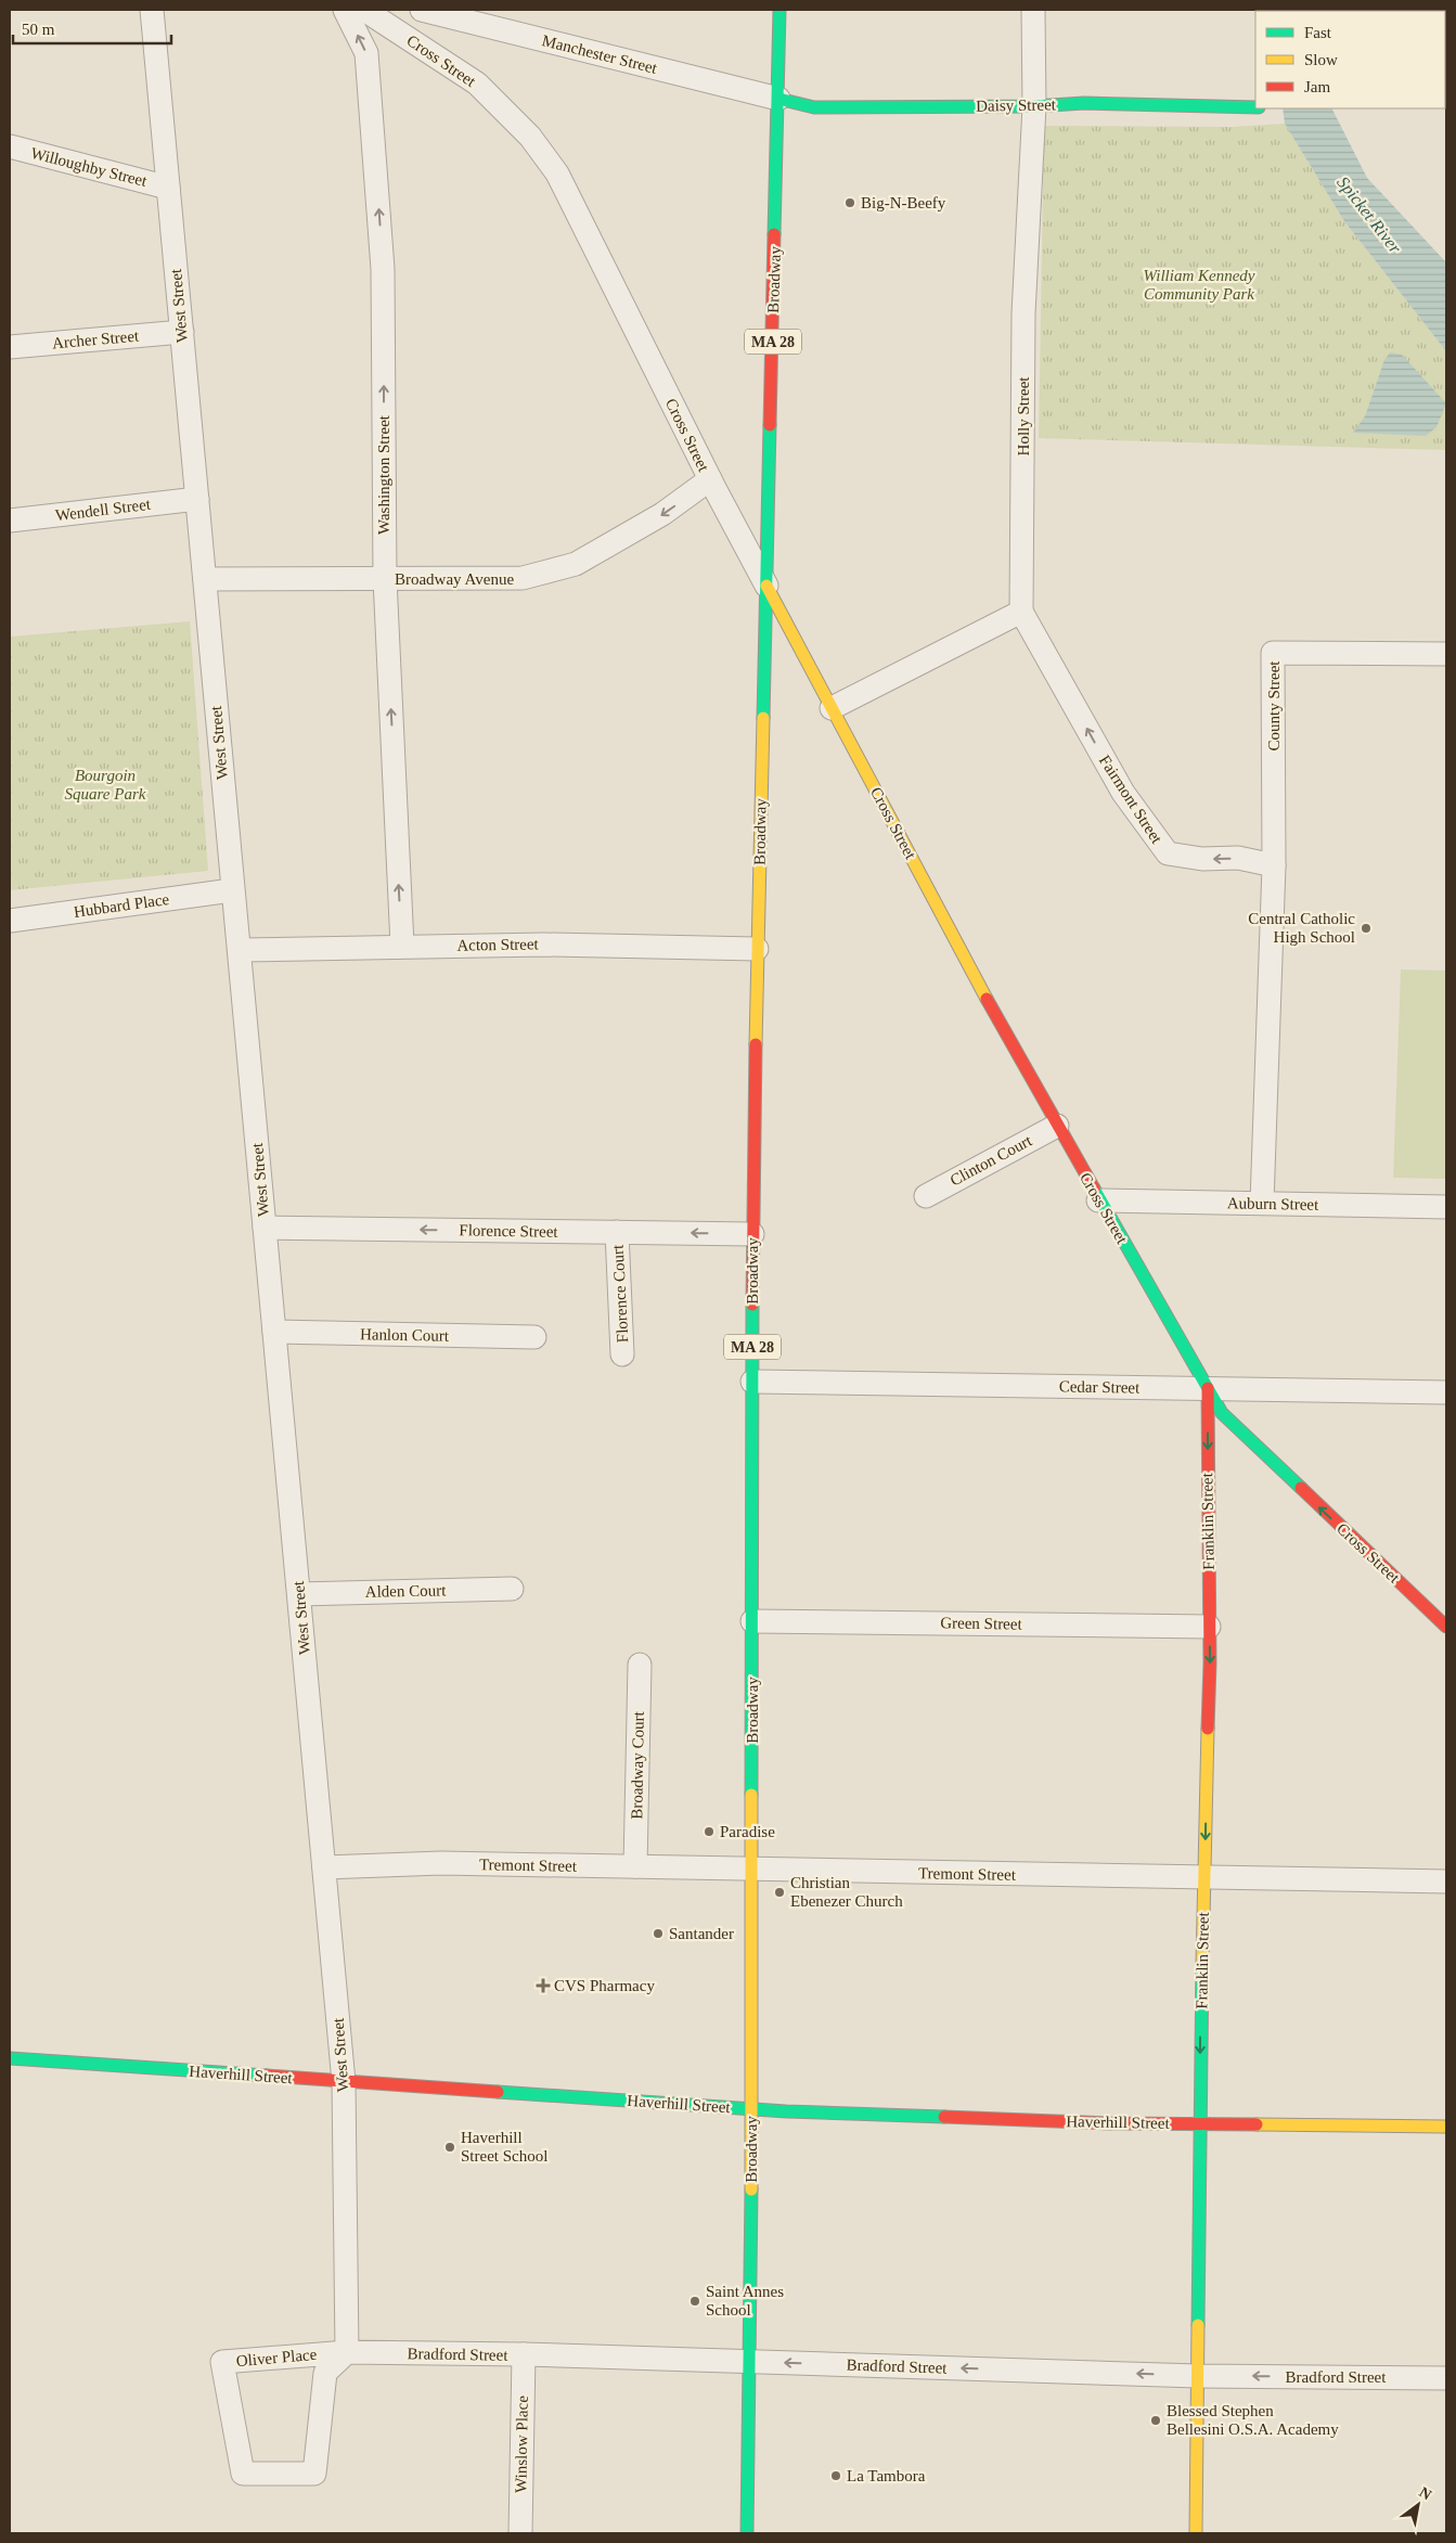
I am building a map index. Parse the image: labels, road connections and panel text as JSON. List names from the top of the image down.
{
  "streets": {
    "main road": [
      "Cross Street",
      "Daisy Street",
      "Broadway",
      "MA 28",
      "Franklin Street",
      "Haverhill Street"
    ],
    "street": [
      "Manchester Street",
      "Willoughby Street",
      "West Street",
      "Archer Street",
      "Holly Street",
      "Washington Street",
      "Wendell Street",
      "Broadway Avenue",
      "County Street",
      "Fairmont Street",
      "Hubbard Place",
      "Acton Street",
      "Clinton Court",
      "Auburn Street",
      "Florence Street",
      "Florence Court",
      "Hanlon Court",
      "Cedar Street",
      "Alden Court",
      "Green Street",
      "Broadway Court",
      "Tremont Street",
      "Bradford Street",
      "Oliver Place",
      "Winslow Place"
    ]
  },
  "crossings": [
    ["Manchester Street", "Daisy Street"],
    ["Manchester Street", "Broadway"],
    ["Cross Street", "Broadway"],
    ["Cross Street", "Broadway Avenue"],
    ["Cross Street", "Clinton Court"],
    ["Cross Street", "Auburn Street"],
    ["Cross Street", "Cedar Street"],
    ["Cross Street", "Franklin Street"],
    ["Daisy Street", "Broadway"],
    ["Daisy Street", "Holly Street"],
    ["Willoughby Street", "West Street"],
    ["Broadway", "Acton Street"],
    ["Broadway", "Florence Street"],
    ["Broadway", "Cedar Street"],
    ["Broadway", "Green Street"],
    ["Broadway", "Tremont Street"],
    ["Broadway", "Haverhill Street"],
    ["Broadway", "Bradford Street"],
    ["West Street", "Archer Street"],
    ["West Street", "Wendell Street"],
    ["West Street", "Broadway Avenue"],
    ["West Street", "Hubbard Place"],
    ["West Street", "Acton Street"],
    ["West Street", "Florence Street"],
    ["West Street", "Hanlon Court"],
    ["West Street", "Alden Court"],
    ["West Street", "Tremont Street"],
    ["West Street", "Haverhill Street"],
    ["West Street", "Bradford Street"],
    ["West Street", "Oliver Place"],
    ["Holly Street", "Fairmont Street"],
    ["Washington Street", "Broadway Avenue"],
    ["Washington Street", "Acton Street"],
    ["County Street", "Fairmont Street"],
    ["Florence Street", "Florence Court"],
    ["Cedar Street", "Franklin Street"],
    ["Franklin Street", "Green Street"],
    ["Franklin Street", "Tremont Street"],
    ["Franklin Street", "Haverhill Street"],
    ["Franklin Street", "Bradford Street"],
    ["Broadway Court", "Tremont Street"],
    ["Bradford Street", "Oliver Place"],
    ["Bradford Street", "Winslow Place"]
  ],
  "one_way": [
    "Washington Street",
    "Broadway Avenue",
    "Fairmont Street",
    "Florence Street",
    "Franklin Street",
    "Bradford Street"
  ],
  "water": ["Spicket River"],
  "parks": ["William Kennedy Community Park", "Bourgoin Square Park"],
  "places": {
    "other": [
      "Big-N-Beefy",
      "Central Catholic High School",
      "Paradise",
      "Christian Ebenezer Church",
      "Santander",
      "Haverhill Street School",
      "Saint Annes School",
      "Blessed Stephen Bellesini O.S.A. Academy",
      "La Tambora"
    ],
    "health": ["CVS Pharmacy"]
  },
  "legend": ["Fast", "Slow", "Jam"],
  "scale_bar": "50 m",
  "north": "top right"
}
